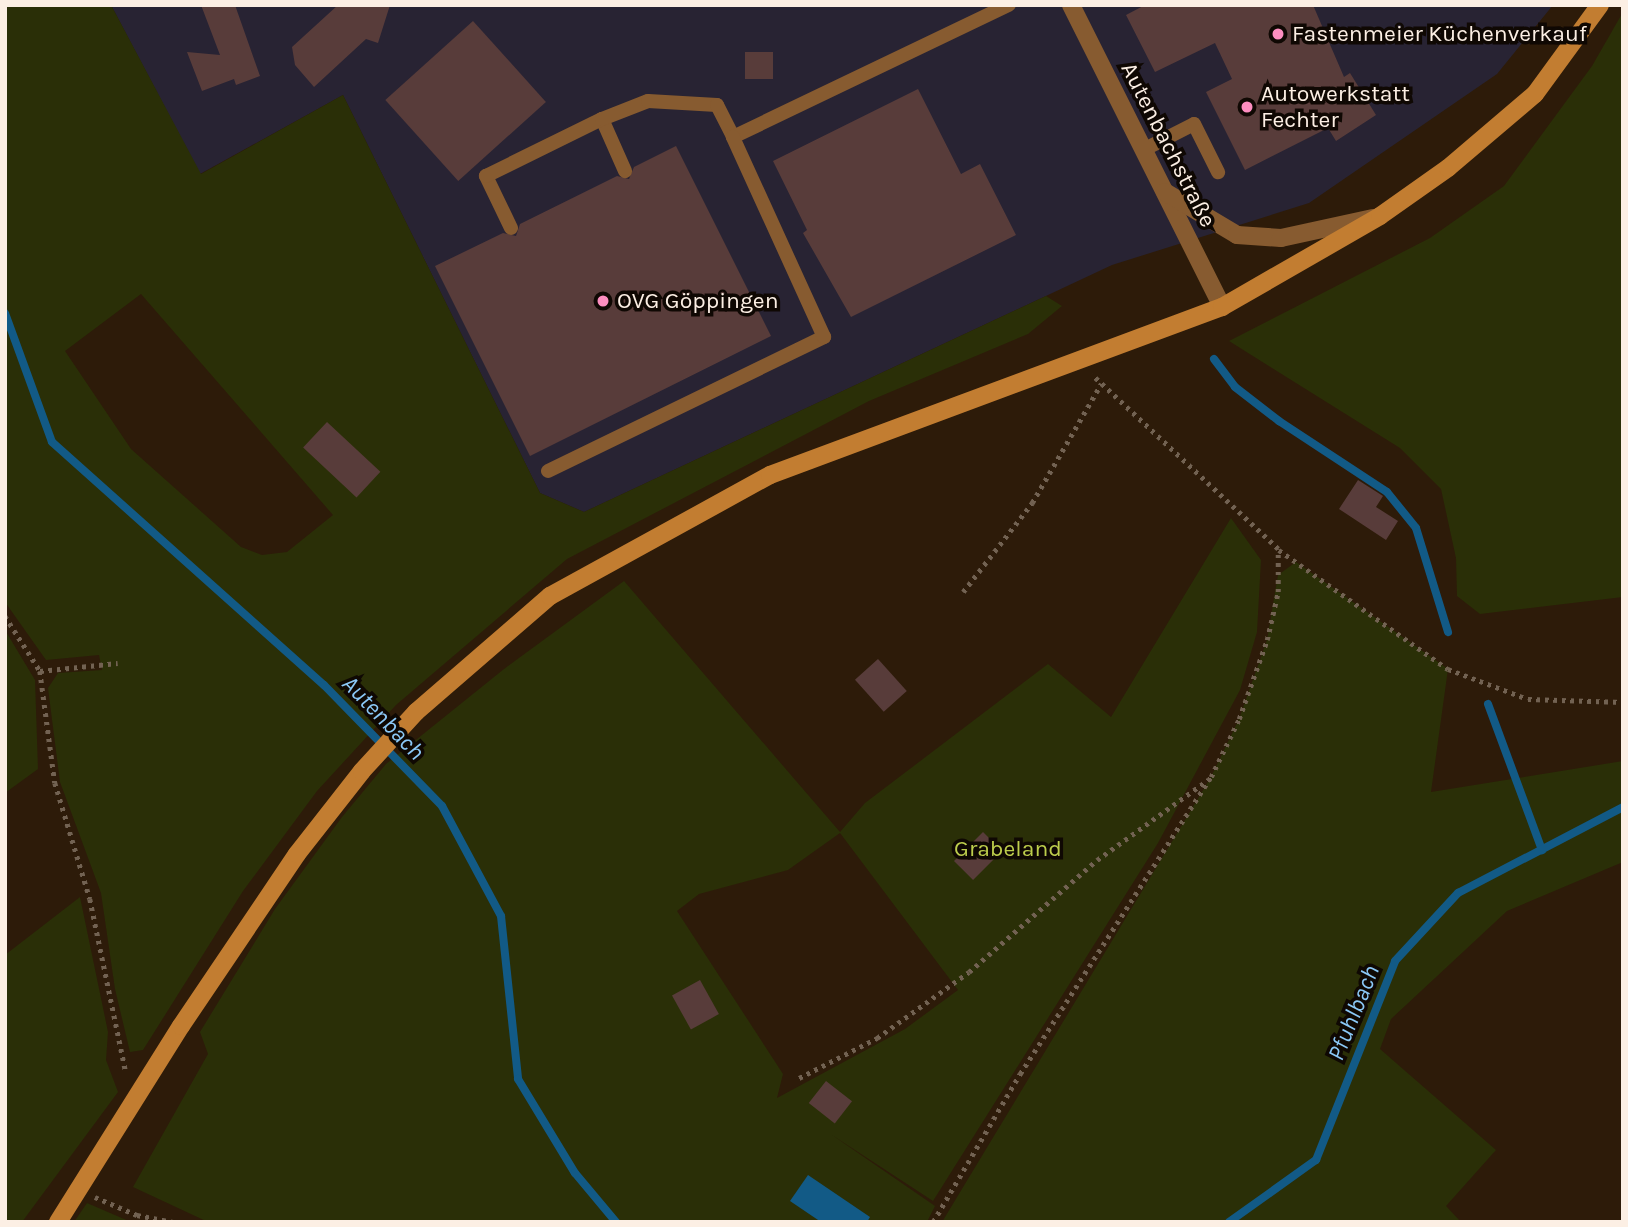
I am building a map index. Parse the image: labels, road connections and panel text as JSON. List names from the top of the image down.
{
  "streets": {
    "street": ["Autenbachstraße"]
  },
  "water": ["Autenbach", "Pfuhlbach"],
  "parks": ["Grabeland"],
  "places": ["Fastenmeier Küchenverkauf", "Autowerkstatt Fechter", "OVG Göppingen"]
}
